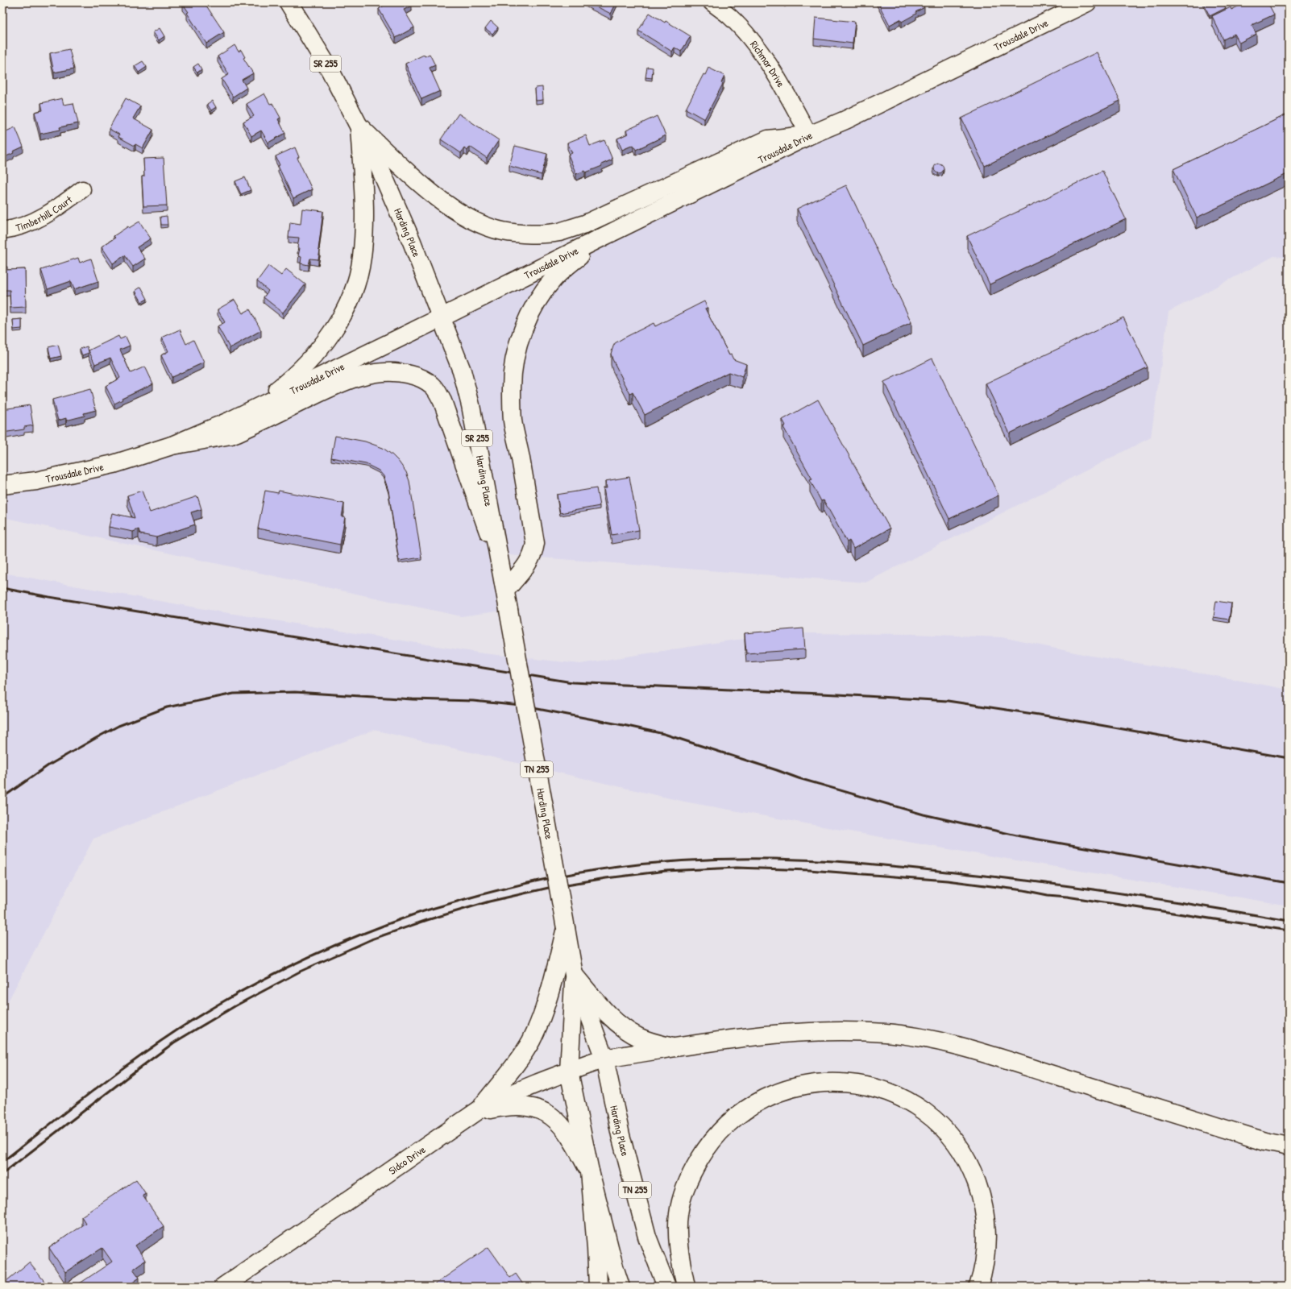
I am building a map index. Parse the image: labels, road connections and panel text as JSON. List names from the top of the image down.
{
  "streets": {
    "main road": [
      "Trousdale Drive",
      "SR 255",
      "Harding Place",
      "TN 255",
      "Sidco Drive"
    ],
    "street": ["Richmar Drive", "Timberhill Court"]
  },
  "crossings": [
    ["Trousdale Drive", "Richmar Drive"],
    ["Trousdale Drive", "Harding Place"],
    ["Harding Place", "TN 255"],
    ["Harding Place", "Sidco Drive"],
    ["TN 255", "Sidco Drive"]
  ]
}
